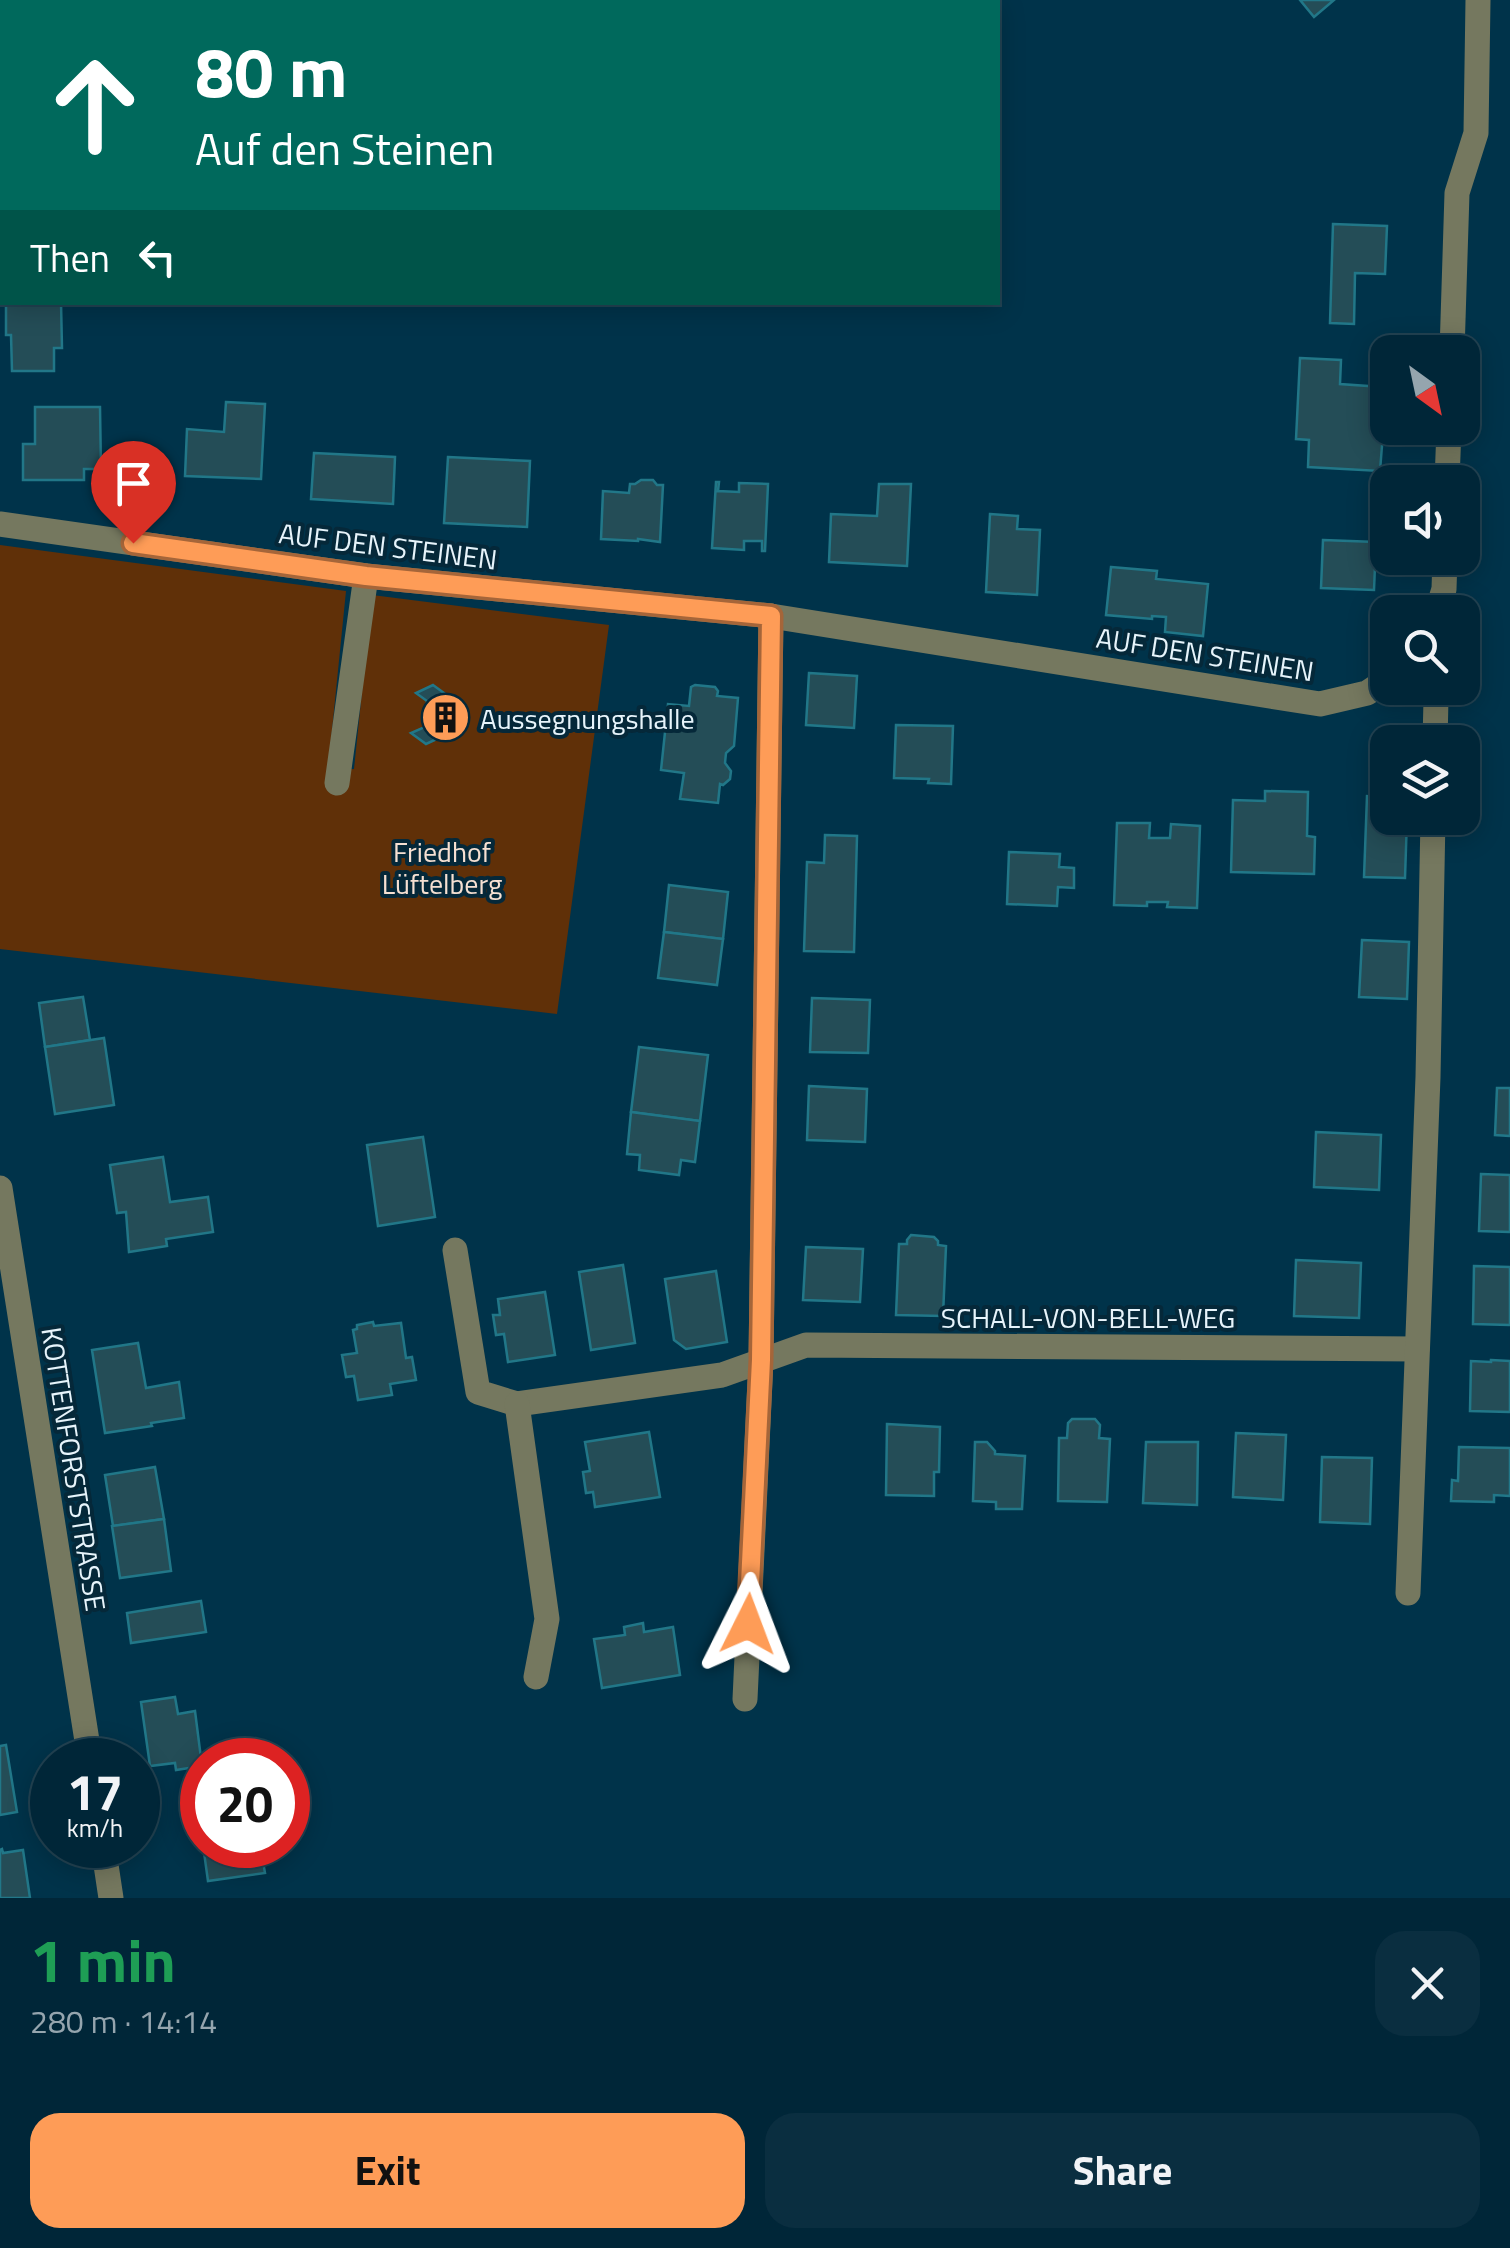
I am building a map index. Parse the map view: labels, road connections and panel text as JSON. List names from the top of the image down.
{
  "streets": {
    "street": ["AUF DEN STEINEN", "SCHALL-VON-BELL-WEG", "KOTTENFORSTSTRASSE"]
  },
  "parks": ["Friedhof Lüftelberg"],
  "places": {
    "building": ["Aussegnungshalle"]
  },
  "north": "bottom right",
  "page": {
    "turn": ["80 m", "Auf den Steinen"],
    "then": "Then",
    "speed": "17 km/h",
    "limit": "20",
    "heading": ["1 min", "280 m · 14:14"],
    "buttons": ["Exit", "Share"]
  }
}
